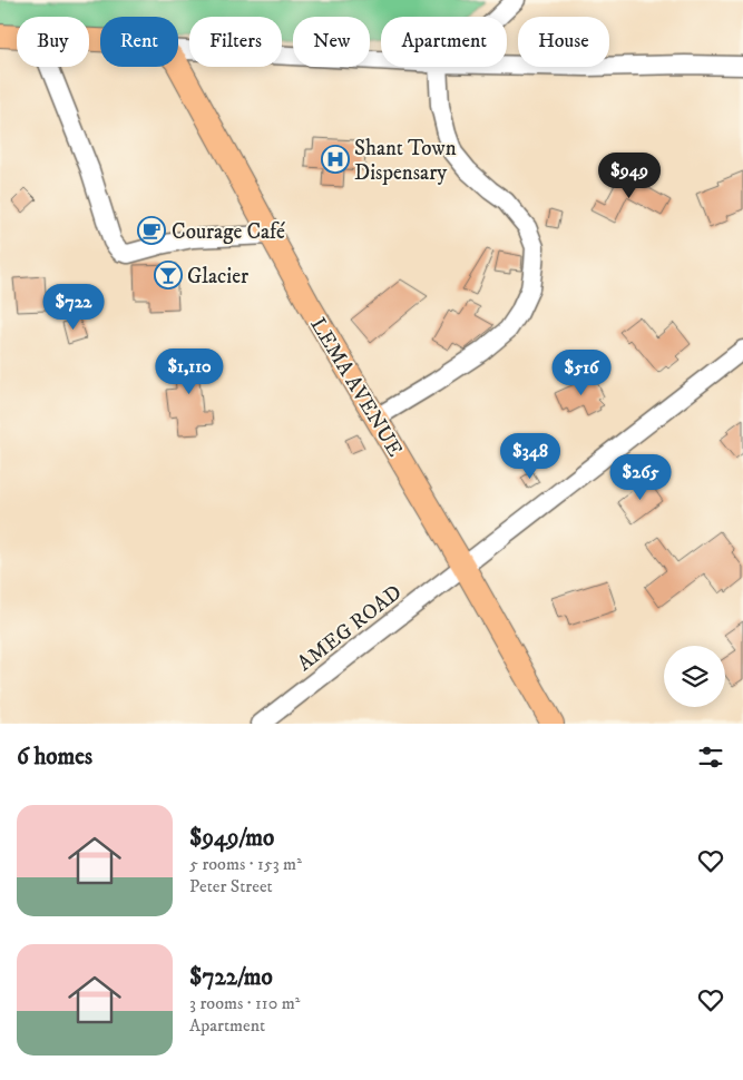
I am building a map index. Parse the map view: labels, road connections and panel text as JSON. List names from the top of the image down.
{
  "streets": {
    "main road": ["LEMA AVENUE"],
    "street": ["AMEG ROAD"]
  },
  "crossings": [
    ["LEMA AVENUE", "AMEG ROAD"]
  ],
  "places": {
    "hospital": ["Shant Town Dispensary"],
    "cafe": ["Courage Café"],
    "bar": ["Glacier"]
  },
  "page": {
    "chip": [
      "Buy",
      "Rent",
      "Filters",
      "New",
      "Apartment",
      "House"
    ],
    "price": [
      "$949",
      "$722",
      "$1,110",
      "$516",
      "$348",
      "$265"
    ],
    "heading": "6 homes",
    "list": [
      {
        "name": "$949/mo",
        "note": "5 rooms · 153 m² · Peter Street"
      },
      {
        "name": "$722/mo",
        "note": "3 rooms · 110 m² · Apartment"
      }
    ]
  }
}
